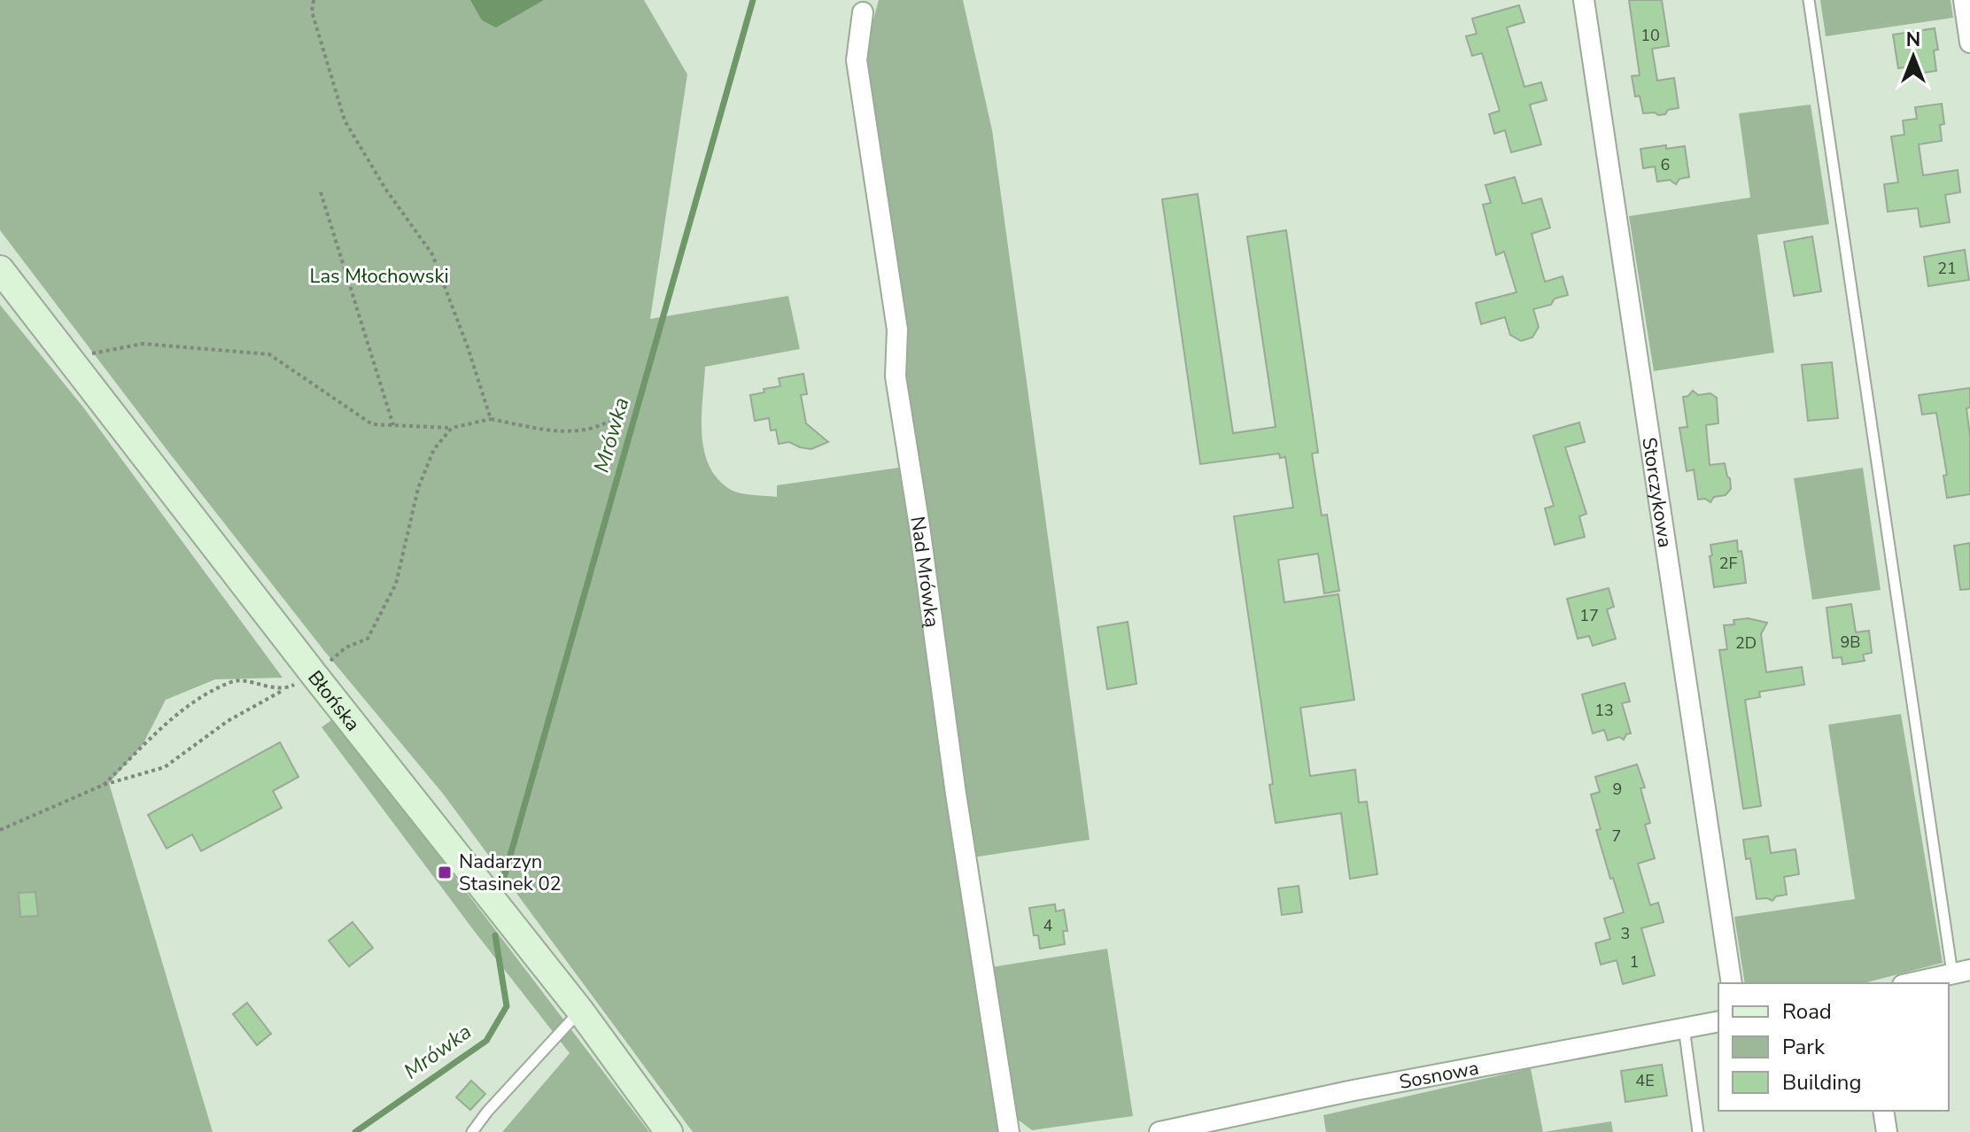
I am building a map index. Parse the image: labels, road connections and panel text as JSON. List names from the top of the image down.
{
  "streets": {
    "main road": ["Błońska"],
    "street": ["Storczykowa", "Nad Mrówką", "Sosnowa"]
  },
  "water": ["Mrówka"],
  "parks": ["Las Młochowski"],
  "places": {
    "transit": ["Nadarzyn Stasinek 02"]
  },
  "house_numbers": [
    "10",
    "6",
    "21",
    "2F",
    "17",
    "9B",
    "2D",
    "13",
    "9",
    "7",
    "4",
    "3",
    "1",
    "4E"
  ],
  "legend": ["Road", "Park", "Building"],
  "north": "top"
}
